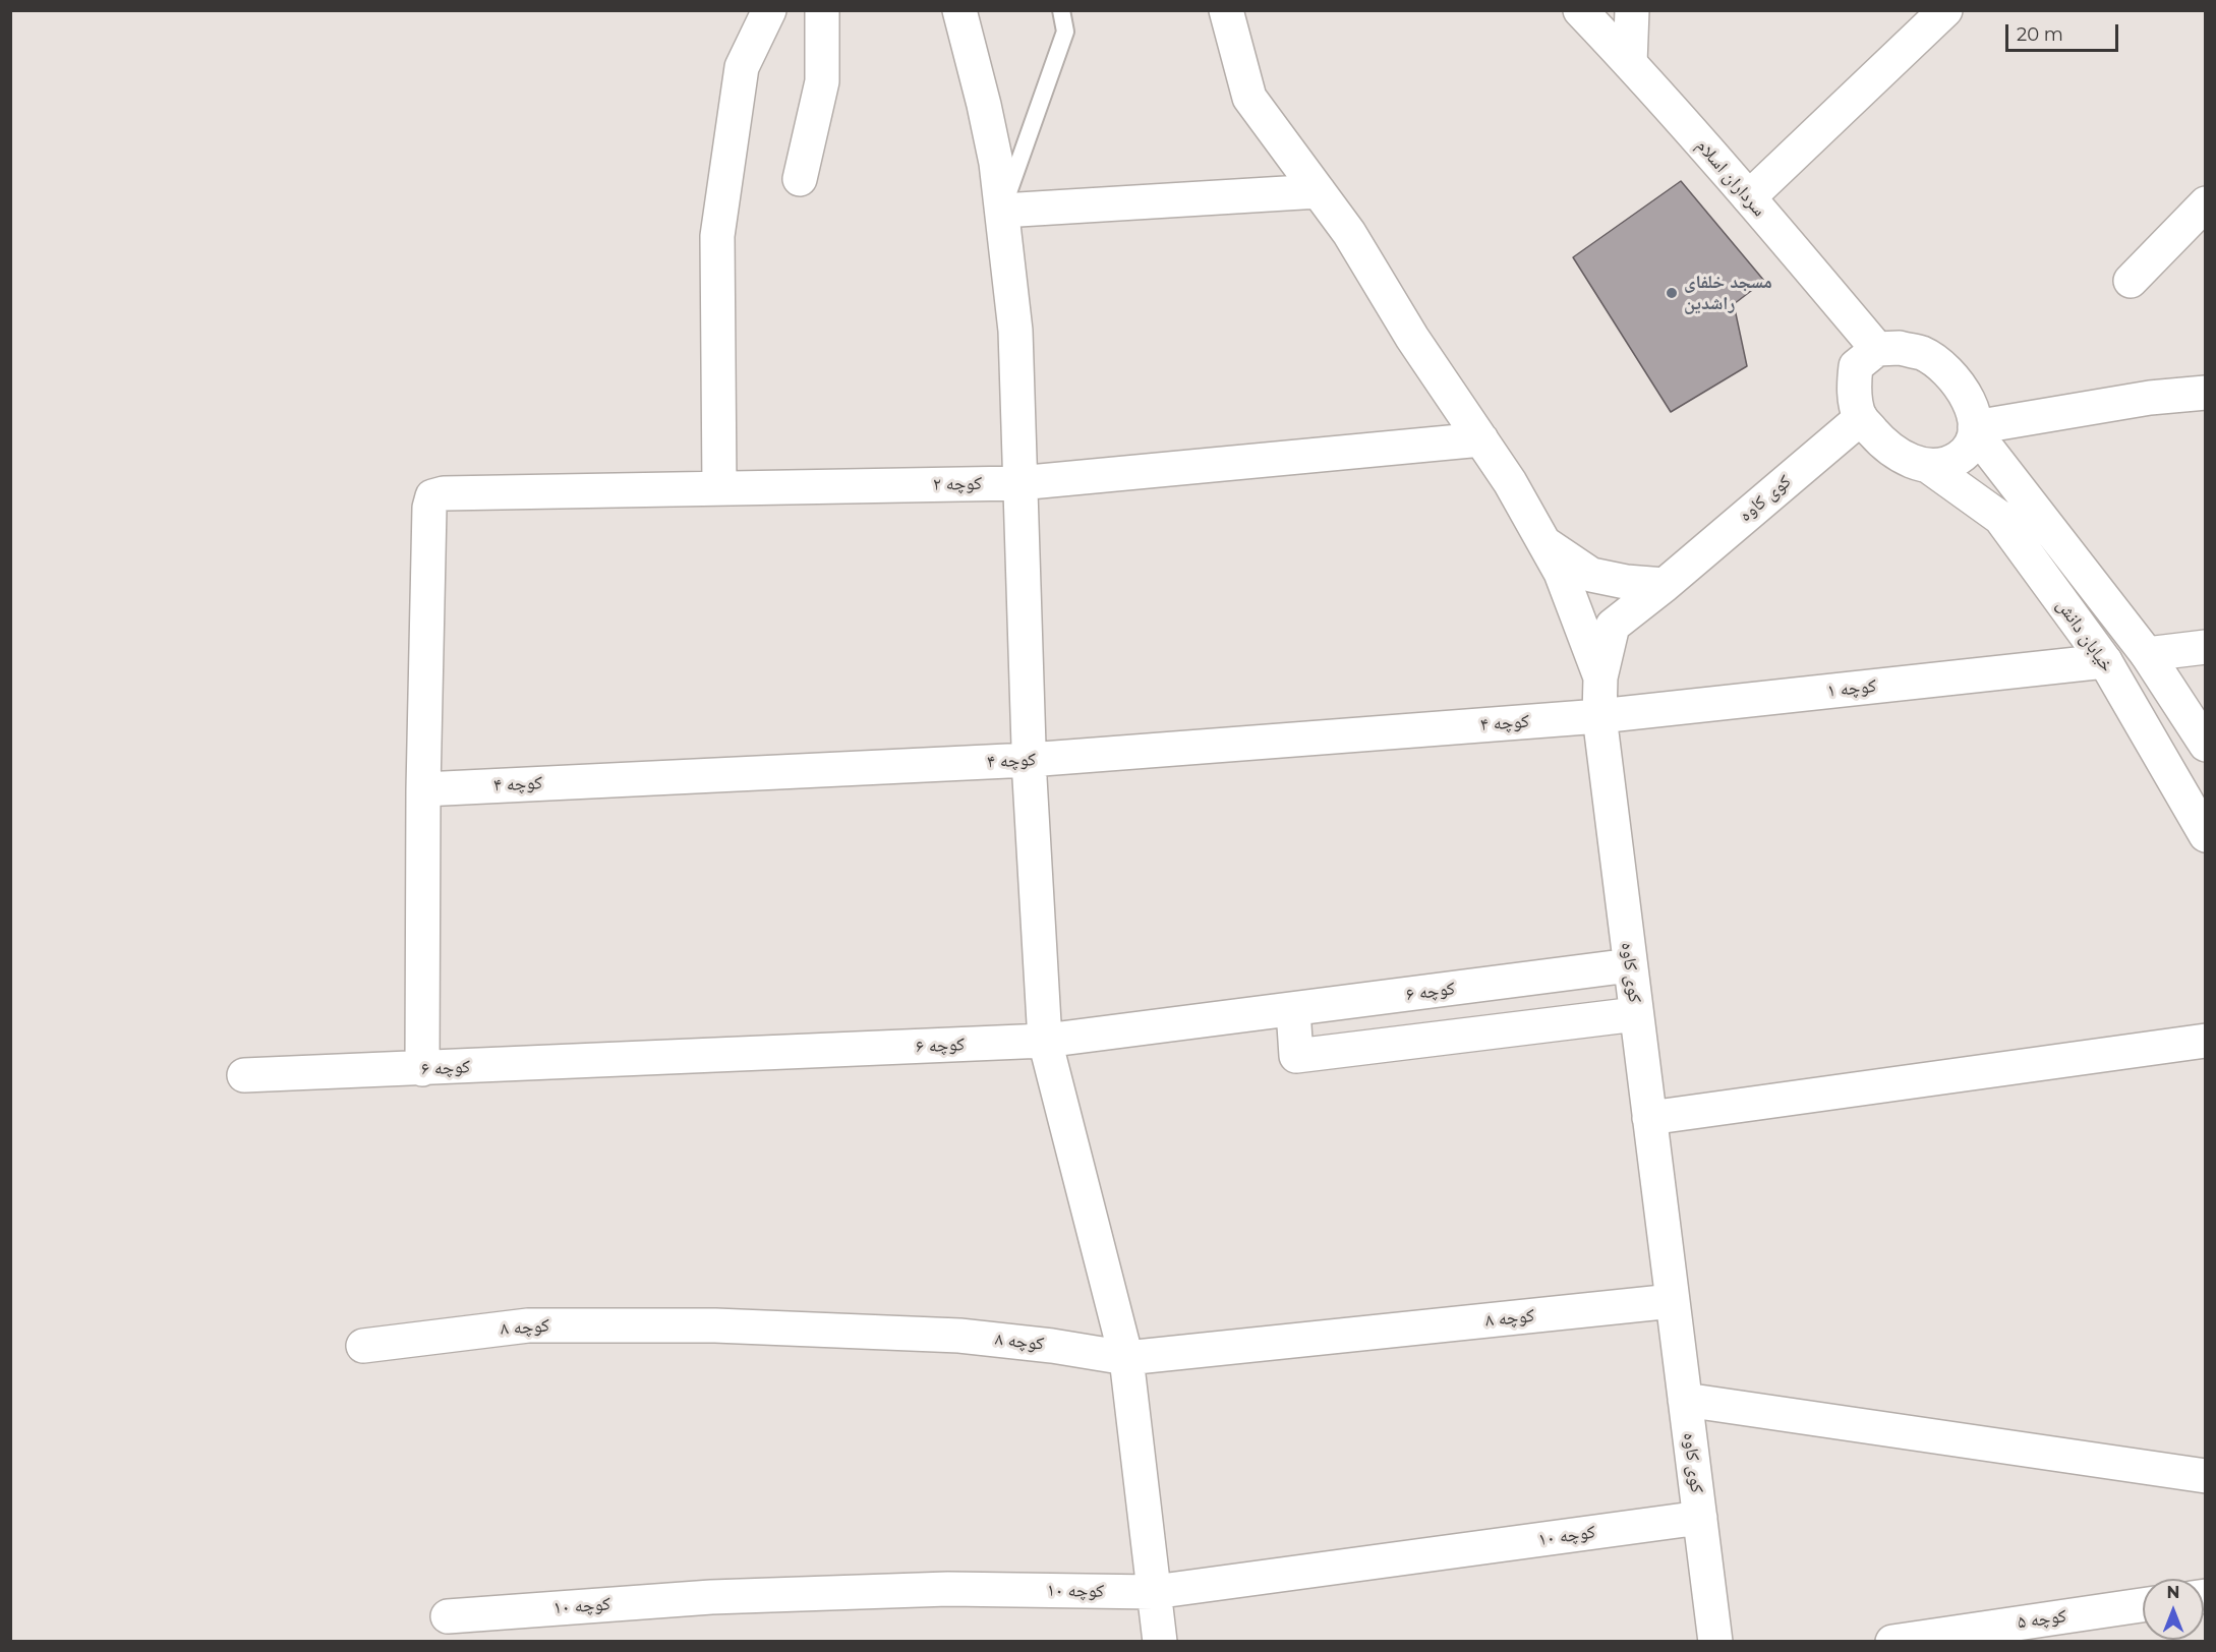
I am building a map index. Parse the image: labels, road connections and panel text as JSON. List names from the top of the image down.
{
  "streets": {
    "street": [
      "سرداران اسلام",
      "کوچه ۲",
      "کوی کاوه",
      "خیابان دانش",
      "کوچه ۱",
      "کوچه ۴",
      "کوچه ۶",
      "کوچه ۸",
      "کوچه ۱۰",
      "کوچه ۵"
    ]
  },
  "crossings": [
    ["سرداران اسلام", "کوی کاوه"],
    ["سرداران اسلام", "خیابان دانش"],
    ["کوچه ۲", "کوچه ۴"],
    ["کوی کاوه", "خیابان دانش"],
    ["کوی کاوه", "کوچه ۱"],
    ["کوی کاوه", "کوچه ۴"],
    ["کوی کاوه", "کوچه ۶"],
    ["کوی کاوه", "کوچه ۸"],
    ["کوی کاوه", "کوچه ۱۰"],
    ["خیابان دانش", "کوچه ۱"],
    ["کوچه ۱", "کوچه ۴"]
  ],
  "places": ["مسجد خلفای راشدین"],
  "scale_bar": "20 m",
  "north": "top"
}
